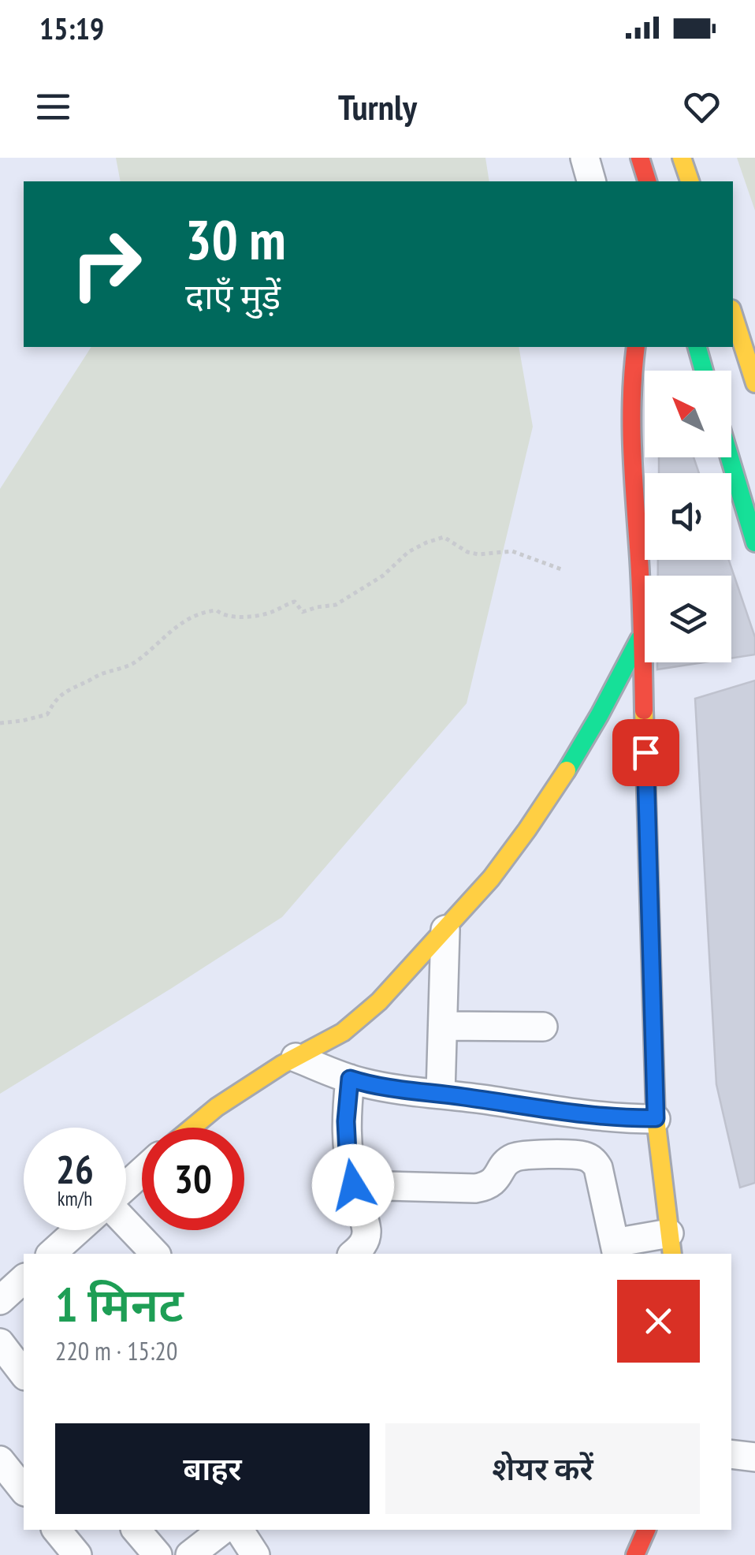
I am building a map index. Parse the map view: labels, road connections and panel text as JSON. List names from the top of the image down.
{
  "north": "top left",
  "page": {
    "status": "15:19",
    "header": "Turnly",
    "turn": ["30 m", "दाएँ मुड़ें"],
    "speed": "26 km/h",
    "limit": "30",
    "heading": ["1 मिनट", "220 m · 15:20"],
    "buttons": ["बाहर", "शेयर करें"]
  }
}
